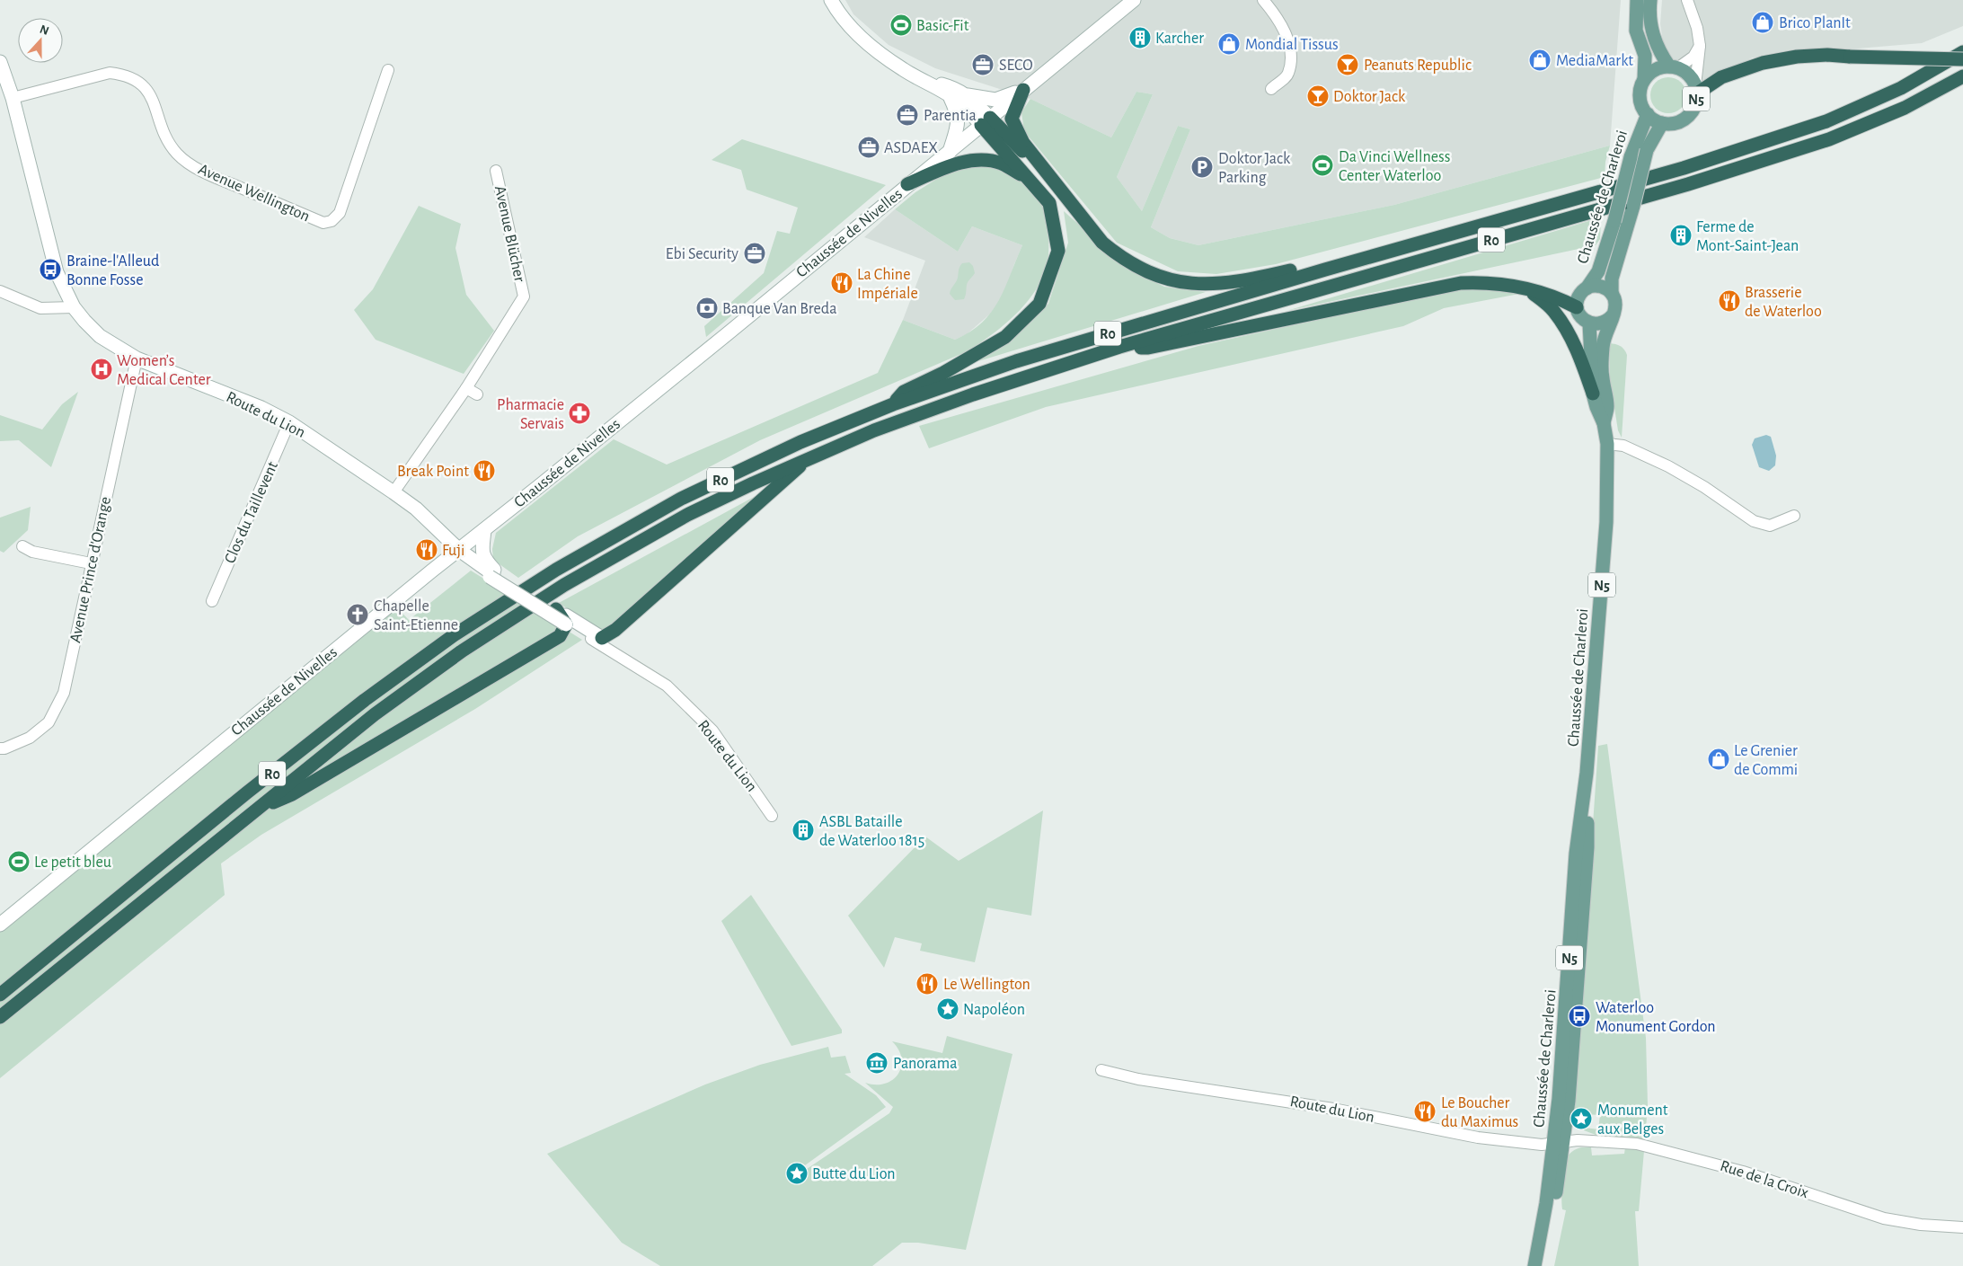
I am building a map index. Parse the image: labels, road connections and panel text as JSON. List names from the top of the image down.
{
  "streets": {
    "highway": ["R0"],
    "main road": [
      "N5",
      "Chaussée de Charleroi",
      "Chaussée de Nivelles",
      "Route du Lion"
    ],
    "street": [
      "Avenue Wellington",
      "Avenue Blücher",
      "Clos du Taillevent",
      "Avenue Prince d'Orange",
      "Rue de la Croix"
    ]
  },
  "crossings": [
    ["N5", "Chaussée de Charleroi"],
    ["Avenue Wellington", "Route du Lion"],
    ["Chaussée de Charleroi", "Route du Lion"],
    ["Chaussée de Charleroi", "Rue de la Croix"],
    ["Chaussée de Nivelles", "Route du Lion"],
    ["Avenue Blücher", "Route du Lion"],
    ["Route du Lion", "Clos du Taillevent"],
    ["Route du Lion", "Avenue Prince d'Orange"],
    ["Route du Lion", "Rue de la Croix"]
  ],
  "places": {
    "shop": [
      "Brico PlanIt",
      "Mondial Tissus",
      "MediaMarkt",
      "Le Grenier de Commi"
    ],
    "sports": ["Basic-Fit", "Da Vinci Wellness Center Waterloo", "Le petit bleu"],
    "building": ["Karcher", "Ferme de Mont-Saint-Jean", "ASBL Bataille de Waterloo 1815"],
    "office": [
      "SECO",
      "Parentia",
      "ASDAEX",
      "Ebi Security"
    ],
    "bar": ["Peanuts Republic", "Doktor Jack"],
    "parking": ["Doktor Jack Parking"],
    "bus stop": ["Braine-l'Alleud Bonne Fosse", "Waterloo Monument Gordon"],
    "restaurant": [
      "La Chine Impériale",
      "Brasserie de Waterloo",
      "Break Point",
      "Fuji",
      "Le Wellington",
      "Le Boucher du Maximus"
    ],
    "bank": ["Banque Van Breda"],
    "hospital": ["Women’s Medical Center"],
    "pharmacy": ["Pharmacie Servais"],
    "church": ["Chapelle Saint-Etienne"],
    "place": ["Napoléon", "Monument aux Belges", "Butte du Lion"],
    "museum": ["Panorama"]
  },
  "north": "top"
}
